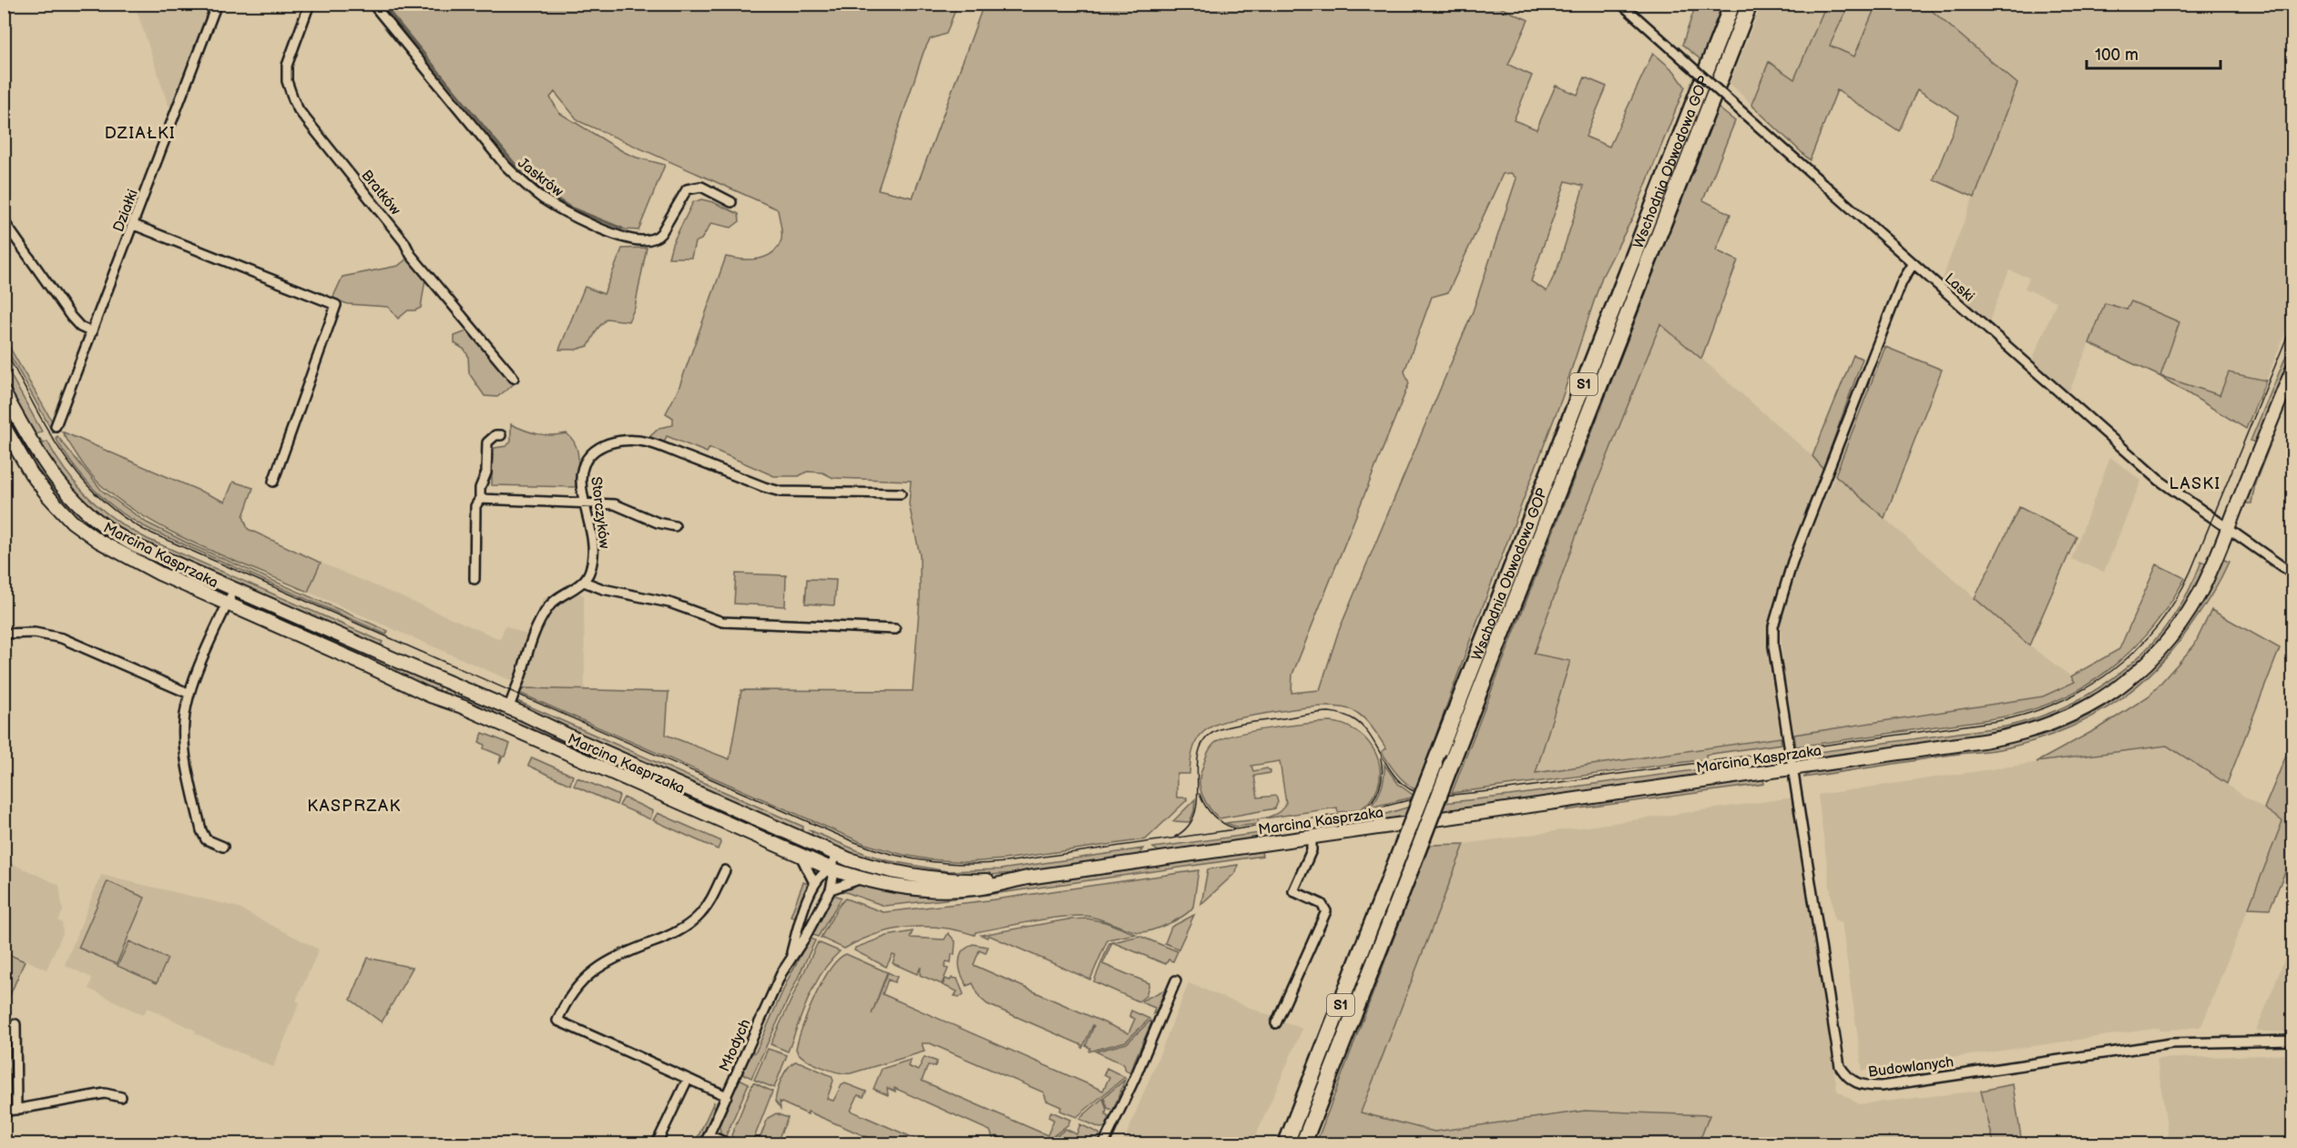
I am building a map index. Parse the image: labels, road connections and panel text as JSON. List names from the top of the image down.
{
  "streets": {
    "highway": ["Wschodnia Obwodowa GOP", "S1"],
    "street": [
      "Jaskrów",
      "Bratków",
      "Działki",
      "Laski",
      "Storczyków",
      "Marcina Kasprzaka",
      "Młodych",
      "Budowlanych"
    ]
  },
  "crossings": [
    ["Laski", "Marcina Kasprzaka"],
    ["Laski", "Budowlanych"],
    ["Marcina Kasprzaka", "Młodych"],
    ["Marcina Kasprzaka", "Budowlanych"]
  ],
  "districts": ["DZIAŁKI", "LASKI", "KASPRZAK"],
  "scale_bar": "100 m"
}
